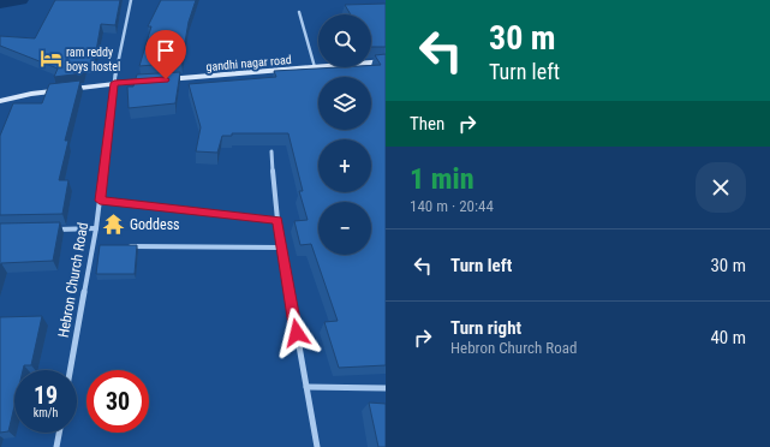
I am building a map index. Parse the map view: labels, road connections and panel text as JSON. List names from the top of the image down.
{
  "streets": {
    "main road": ["gandhi nagar road"],
    "street": ["Hebron Church Road"]
  },
  "places": {
    "hotel": ["ram reddy boys hostel"],
    "temple": ["Goddess"]
  },
  "page": {
    "turn": ["30 m", "Turn left"],
    "map_buttons": ["+", "−"],
    "then": "Then",
    "heading": ["1 min", "140 m · 20:44"],
    "list": [
      {
        "name": "Turn left",
        "value": "30 m"
      },
      {
        "name": "Turn right",
        "note": "Hebron Church Road",
        "value": "40 m"
      }
    ],
    "speed": "19 km/h",
    "limit": "30"
  }
}
